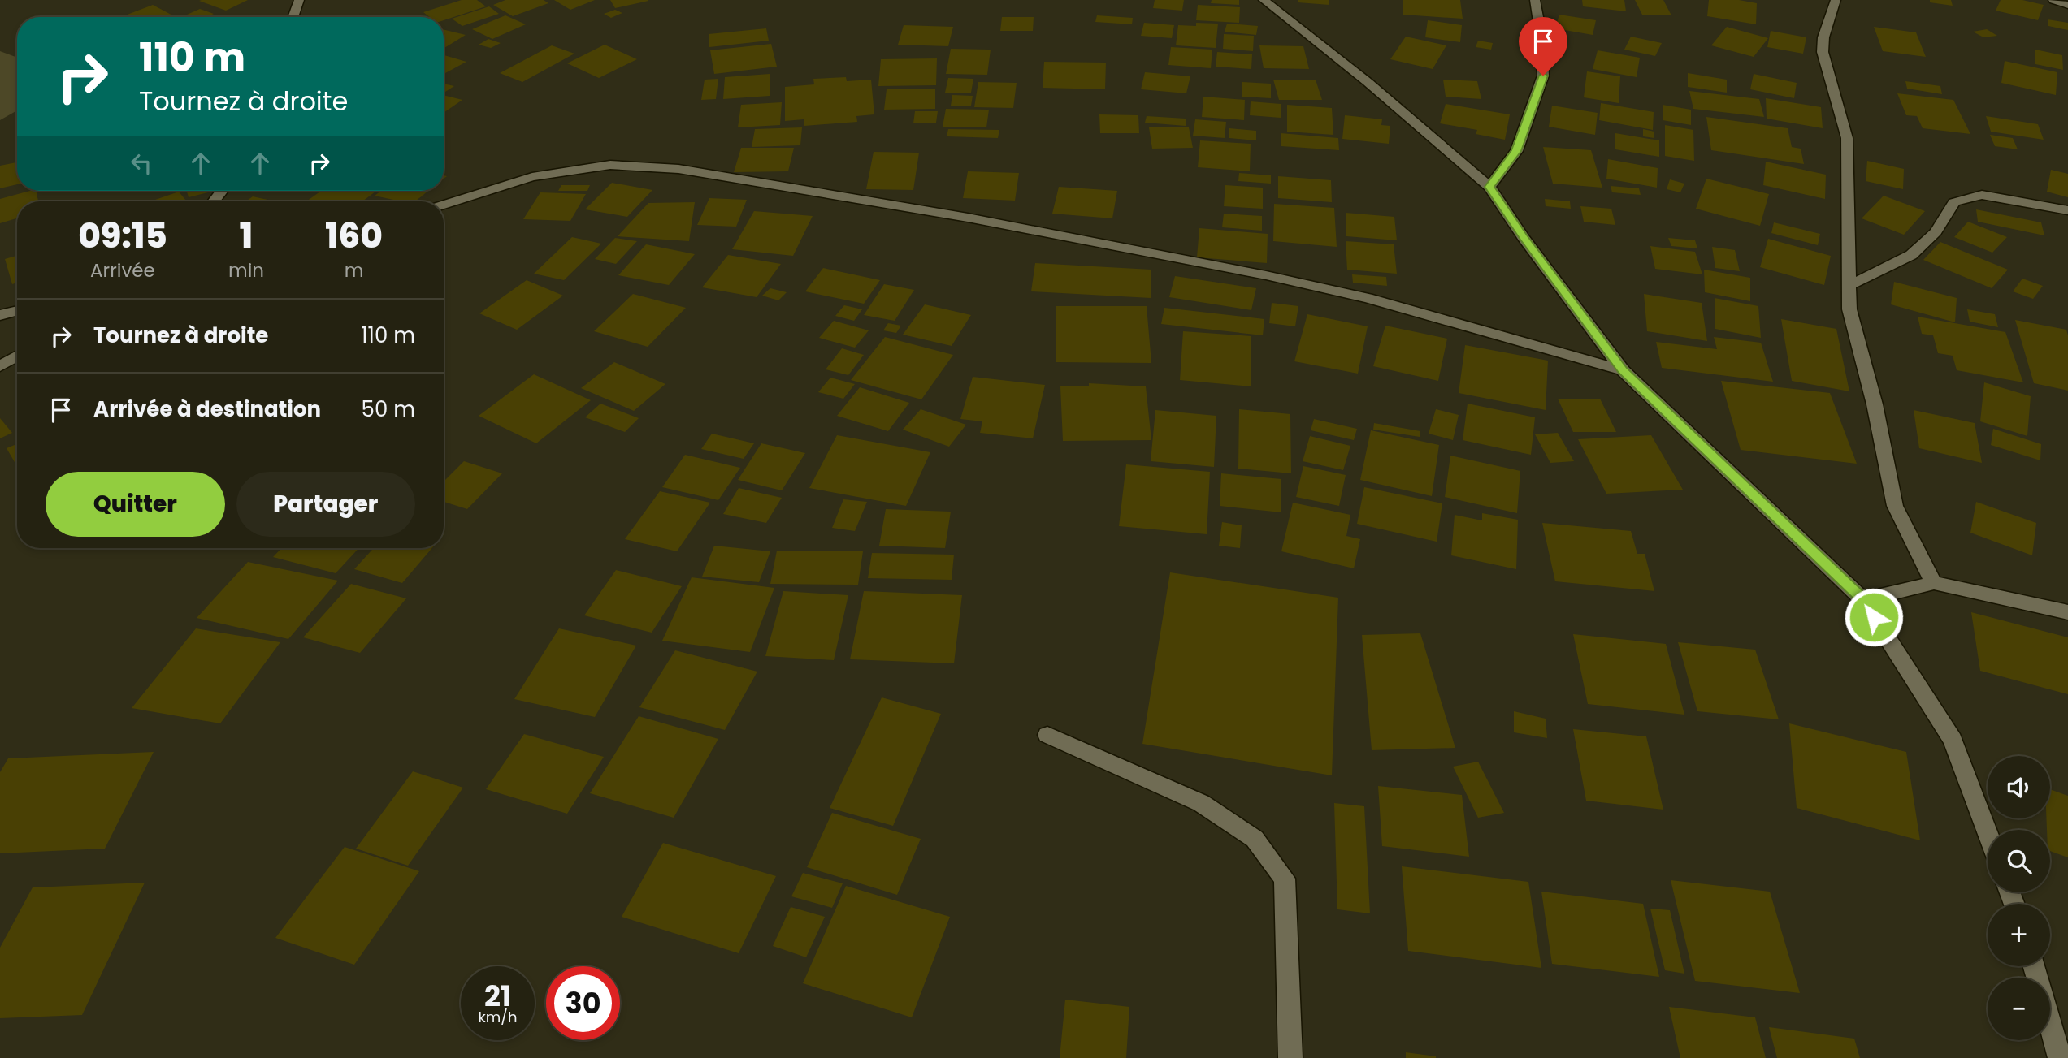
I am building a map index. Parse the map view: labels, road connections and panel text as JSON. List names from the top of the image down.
{
  "page": {
    "turn": ["110 m", "Tournez à droite"],
    "eta": [
      "09:15",
      "Arrivée",
      "1",
      "min",
      "160",
      "m"
    ],
    "list": [
      {
        "name": "Tournez à droite",
        "value": "110 m"
      },
      {
        "name": "Arrivée à destination",
        "value": "50 m"
      }
    ],
    "buttons": ["Quitter", "Partager"],
    "map_buttons": ["+", "−"],
    "speed": "21 km/h",
    "limit": "30"
  }
}
